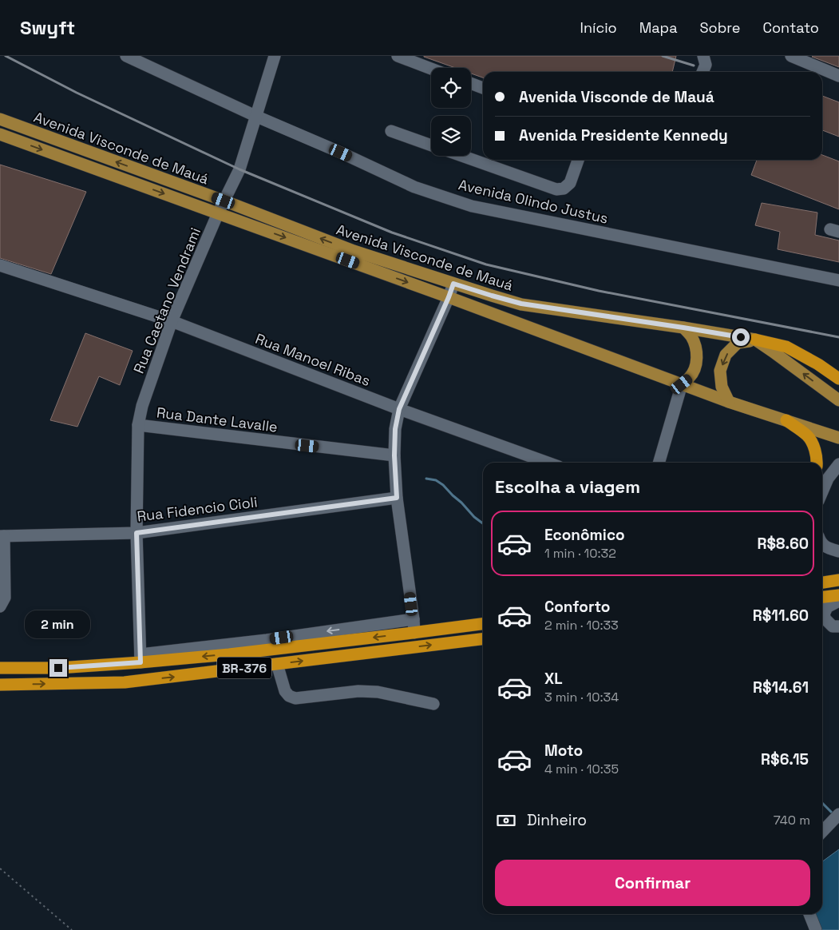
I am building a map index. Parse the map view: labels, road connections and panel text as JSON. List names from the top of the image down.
{
  "streets": {
    "highway": ["BR-376"],
    "main road": ["Avenida Visconde de Mauá"],
    "street": [
      "Avenida Olindo Justus",
      "Rua Caetano Vendrami",
      "Rua Manoel Ribas",
      "Rua Dante Lavalle",
      "Rua Fidencio Cioli"
    ]
  },
  "crossings": [
    ["Avenida Visconde de Mauá", "Rua Caetano Vendrami"],
    ["Avenida Olindo Justus", "Rua Caetano Vendrami"],
    ["Rua Caetano Vendrami", "Rua Manoel Ribas"],
    ["Rua Caetano Vendrami", "Rua Dante Lavalle"],
    ["Rua Caetano Vendrami", "Rua Fidencio Cioli"],
    ["Rua Caetano Vendrami", "BR-376"]
  ],
  "page": {
    "header": "Swyft",
    "nav": [
      "Início",
      "Mapa",
      "Sobre",
      "Contato"
    ],
    "banner": ["Avenida Visconde de Mauá", "Avenida Presidente Kennedy"],
    "heading": "Escolha a viagem",
    "list": [
      {
        "name": "Econômico",
        "note": "1 min · 10:32",
        "value": "R$8.60"
      },
      {
        "name": "Conforto",
        "note": "2 min · 10:33",
        "value": "R$11.60"
      },
      {
        "name": "XL",
        "note": "3 min · 10:34",
        "value": "R$14.61"
      },
      {
        "name": "Moto",
        "note": "4 min · 10:35",
        "value": "R$6.15"
      }
    ],
    "bubble": "2 min",
    "pay": ["Dinheiro", "740 m"],
    "buttons": "Confirmar"
  }
}
